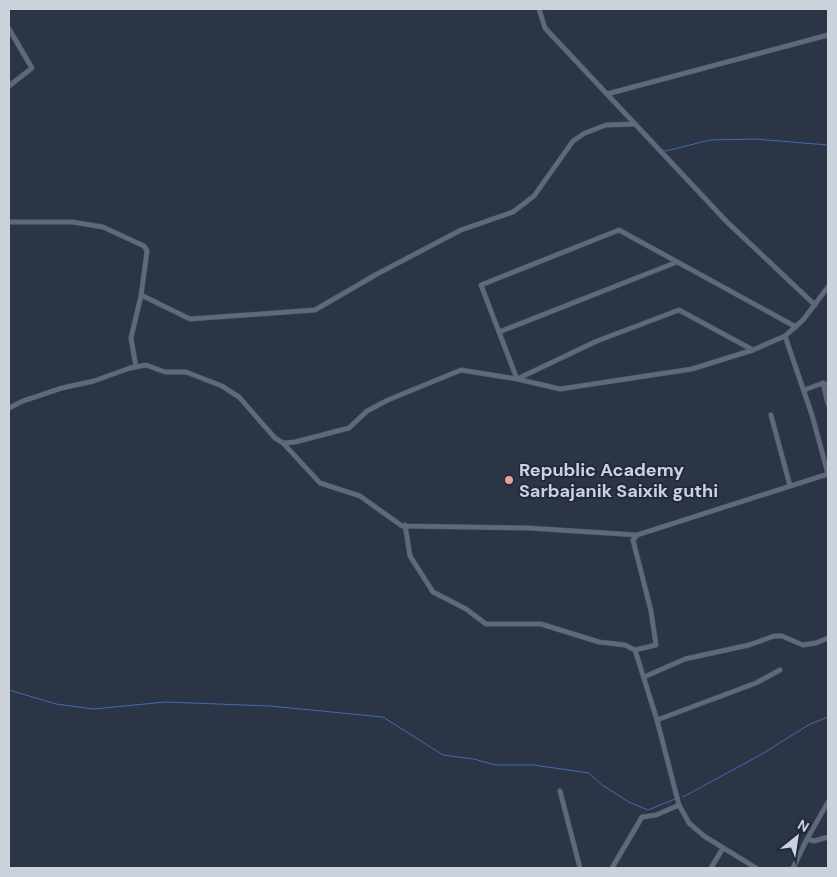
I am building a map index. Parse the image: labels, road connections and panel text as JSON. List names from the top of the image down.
{
  "places": ["Republic Academy Sarbajanik Saixik guthi"],
  "north": "top right"
}
